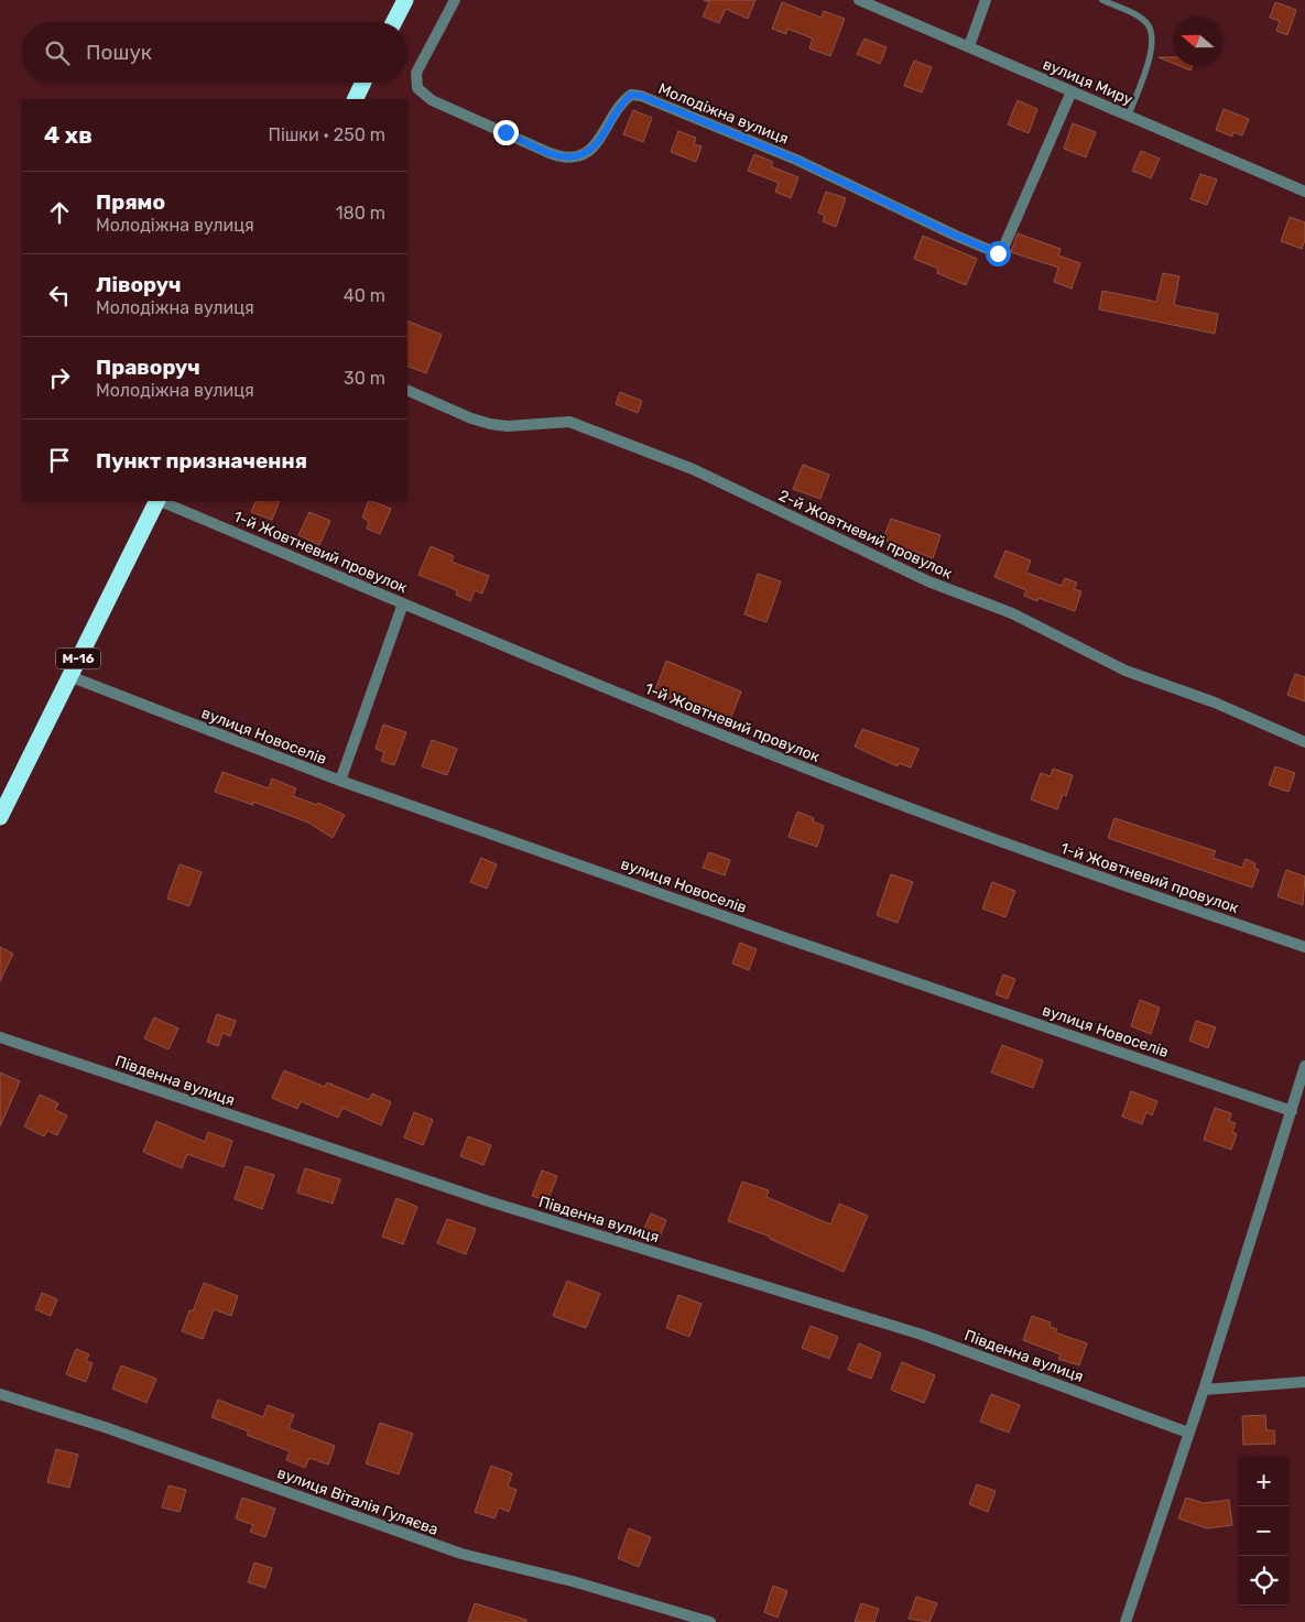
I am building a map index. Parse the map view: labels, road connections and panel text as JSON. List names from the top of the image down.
{
  "streets": {
    "highway": ["М-16"],
    "street": [
      "вулиця Миру",
      "Молодіжна вулиця",
      "2-й Жовтневий провулок",
      "1-й Жовтневий провулок",
      "вулиця Новоселів",
      "Південна вулиця",
      "вулиця Віталія Гуляєва"
    ]
  },
  "crossings": [
    ["вулиця Миру", "Молодіжна вулиця"],
    ["М-16", "вулиця Новоселів"]
  ],
  "north": "left",
  "page": {
    "search": "Пошук",
    "heading": ["4 хв", "Пішки · 250 m"],
    "list": [
      ["Прямо", "Молодіжна вулиця", "180 m"],
      ["Ліворуч", "Молодіжна вулиця", "40 m"],
      ["Праворуч", "Молодіжна вулиця", "30 m"],
      "Пункт призначення"
    ],
    "map_buttons": ["+", "−"]
  }
}
